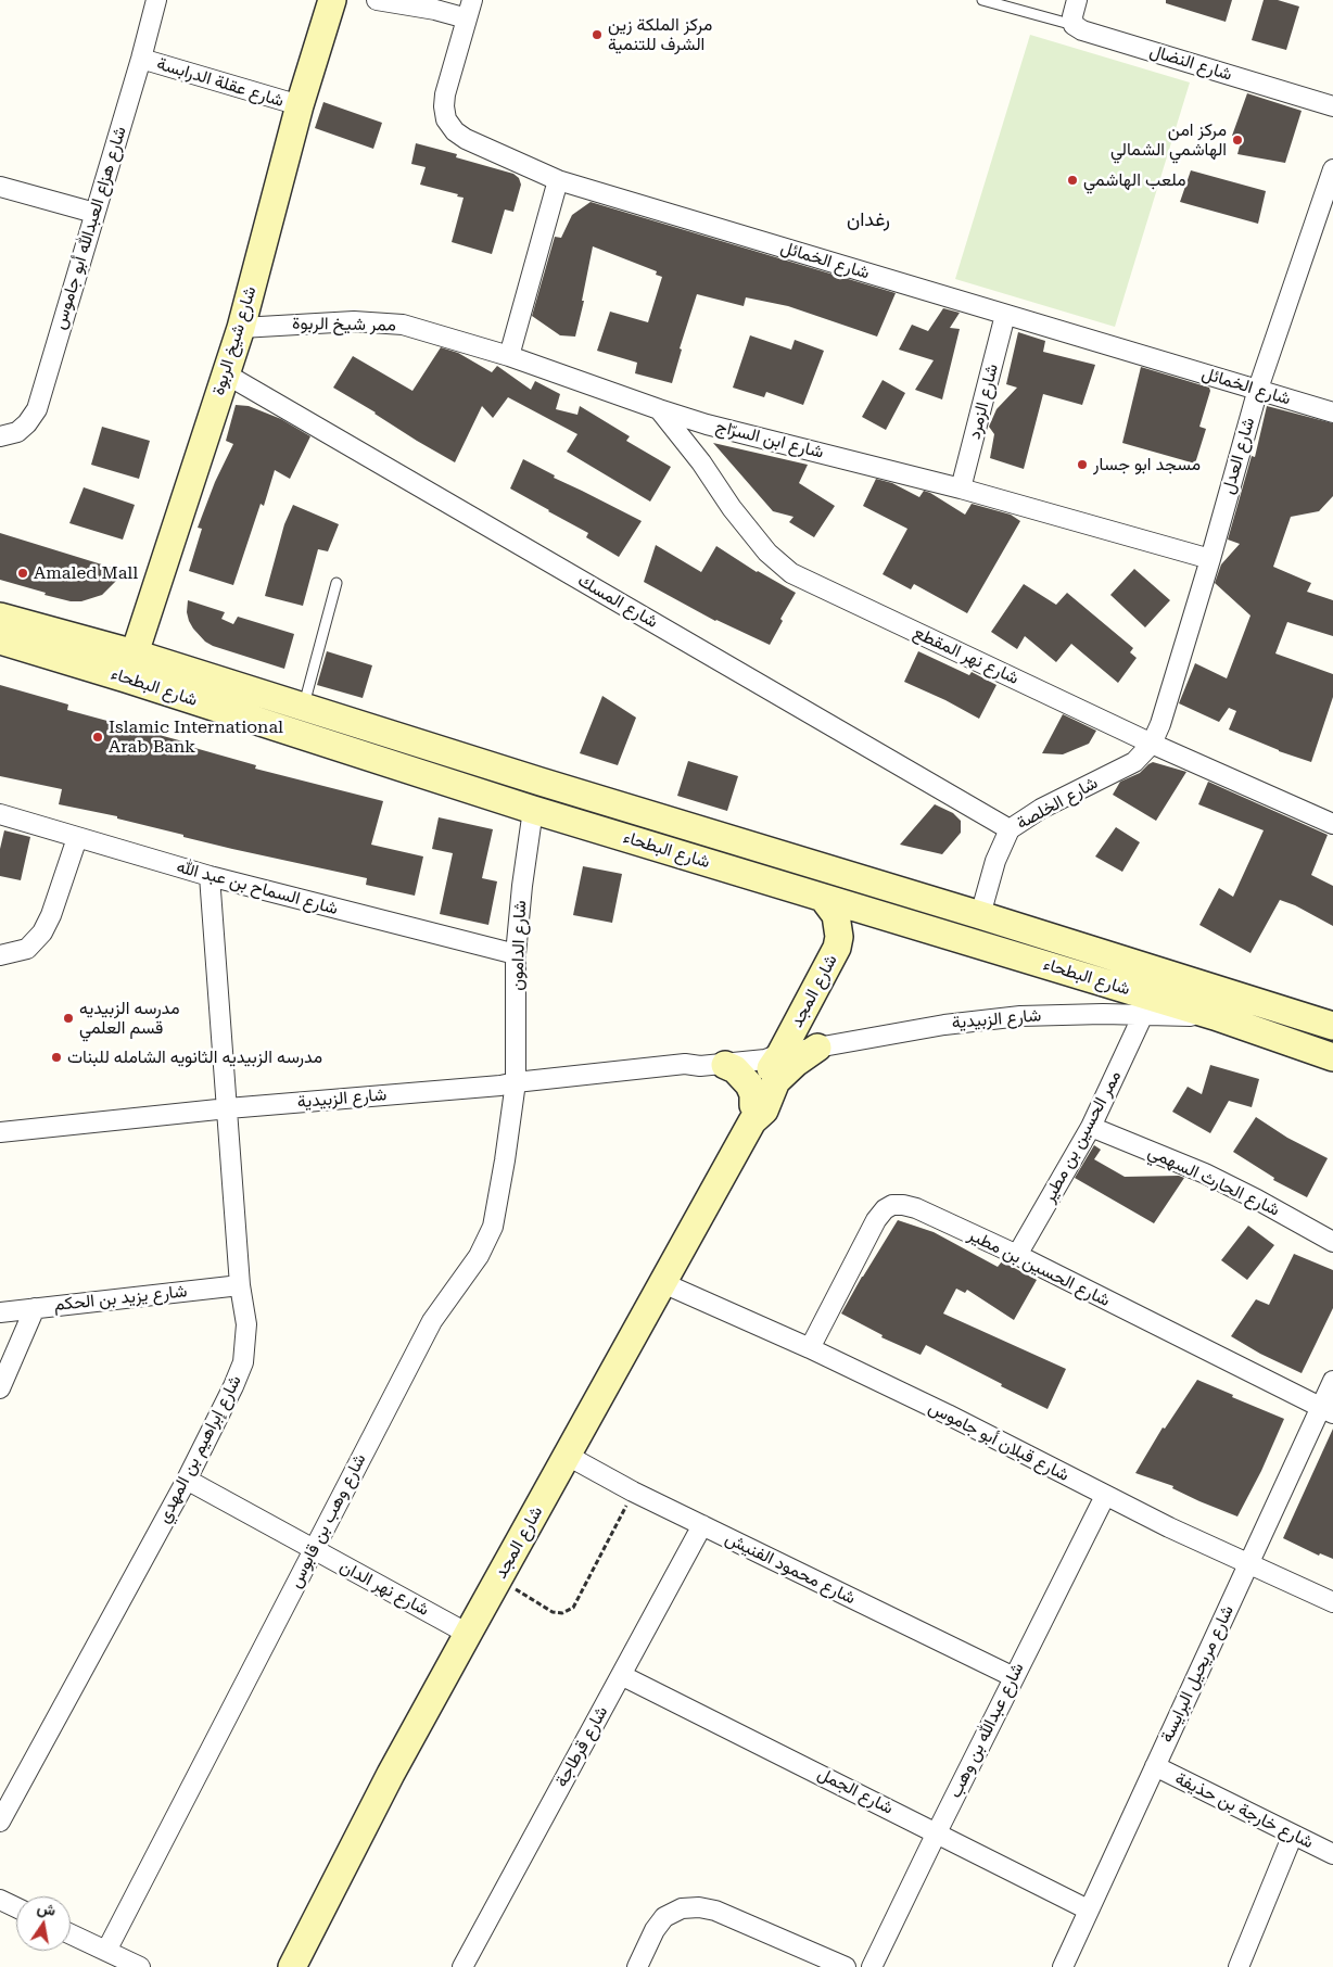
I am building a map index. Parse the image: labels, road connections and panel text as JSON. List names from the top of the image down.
{
  "streets": {
    "street": [
      "شارع النضال",
      "شارع عقلة الدرابسة",
      "شارع هزاع العبدالله أبو جاموس",
      "شارع الخمائل",
      "ممر شيخ الربوة",
      "شارع شيخ الربوة",
      "شارع الزمرد",
      "شارع ابن السرّاج",
      "شارع العدل",
      "شارع المسك",
      "شارع نهر المقطع",
      "شارع البطحاء",
      "شارع الخلصة",
      "شارع السماح بن عبد الله",
      "شارع الدامون",
      "شارع المجد",
      "شارع الزبيدية",
      "ممر الحسين بن مطير",
      "شارع الحارث السهمي",
      "شارع الحسين بن مطير",
      "شارع يزيد بن الحكم",
      "شارع قبلان أبو جاموس",
      "شارع إبراهيم بن المهدي",
      "شارع وهب بن قابوس",
      "شارع محمود الفنيش",
      "شارع نهر الدان",
      "شارع مريحيل البرايسة",
      "شارع عبدالله بن وهب",
      "شارع قرطاجة",
      "شارع الجمل",
      "شارع خارجة بن حذيفة"
    ]
  },
  "crossings": [
    ["شارع عقلة الدرابسة", "شارع هزاع العبدالله أبو جاموس"],
    ["شارع عقلة الدرابسة", "شارع شيخ الربوة"],
    ["شارع الخمائل", "شارع الزمرد"],
    ["شارع الخمائل", "شارع العدل"],
    ["ممر شيخ الربوة", "شارع شيخ الربوة"],
    ["ممر شيخ الربوة", "شارع ابن السرّاج"],
    ["شارع شيخ الربوة", "شارع المسك"],
    ["شارع شيخ الربوة", "شارع البطحاء"],
    ["شارع الزمرد", "شارع ابن السرّاج"],
    ["شارع ابن السرّاج", "شارع العدل"],
    ["شارع ابن السرّاج", "شارع نهر المقطع"],
    ["شارع العدل", "شارع نهر المقطع"],
    ["شارع العدل", "شارع الخلصة"],
    ["شارع المسك", "شارع الخلصة"],
    ["شارع نهر المقطع", "شارع الخلصة"],
    ["شارع البطحاء", "شارع الخلصة"],
    ["شارع البطحاء", "شارع الدامون"],
    ["شارع البطحاء", "شارع المجد"],
    ["شارع البطحاء", "شارع الزبيدية"],
    ["شارع السماح بن عبد الله", "شارع الدامون"],
    ["شارع السماح بن عبد الله", "شارع إبراهيم بن المهدي"],
    ["شارع الدامون", "شارع الزبيدية"],
    ["شارع الدامون", "شارع وهب بن قابوس"],
    ["شارع المجد", "شارع الزبيدية"],
    ["شارع المجد", "شارع قبلان أبو جاموس"],
    ["شارع المجد", "شارع محمود الفنيش"],
    ["شارع المجد", "شارع نهر الدان"],
    ["شارع الزبيدية", "ممر الحسين بن مطير"],
    ["شارع الزبيدية", "شارع إبراهيم بن المهدي"],
    ["شارع الزبيدية", "شارع وهب بن قابوس"],
    ["ممر الحسين بن مطير", "شارع الحارث السهمي"],
    ["ممر الحسين بن مطير", "شارع الحسين بن مطير"],
    ["شارع الحسين بن مطير", "شارع قبلان أبو جاموس"],
    ["شارع الحسين بن مطير", "شارع مريحيل البرايسة"],
    ["شارع يزيد بن الحكم", "شارع إبراهيم بن المهدي"],
    ["شارع قبلان أبو جاموس", "شارع مريحيل البرايسة"],
    ["شارع قبلان أبو جاموس", "شارع عبدالله بن وهب"],
    ["شارع إبراهيم بن المهدي", "شارع نهر الدان"],
    ["شارع وهب بن قابوس", "شارع نهر الدان"],
    ["شارع محمود الفنيش", "شارع عبدالله بن وهب"],
    ["شارع محمود الفنيش", "شارع قرطاجة"],
    ["شارع مريحيل البرايسة", "شارع الجمل"],
    ["شارع مريحيل البرايسة", "شارع خارجة بن حذيفة"],
    ["شارع عبدالله بن وهب", "شارع الجمل"],
    ["شارع قرطاجة", "شارع الجمل"]
  ],
  "districts": ["رغدان"],
  "places": [
    "مركز الملكة زين الشرف للتنمية",
    "مركز امن الهاشمي الشمالي",
    "ملعب الهاشمي",
    "مسجد ابو جسار",
    "Amaled Mall",
    "Islamic International Arab Bank",
    "مدرسه الزبيديه قسم العلمي",
    "مدرسه الزبيديه الثانويه الشامله للبنات"
  ],
  "north": "top"
}
